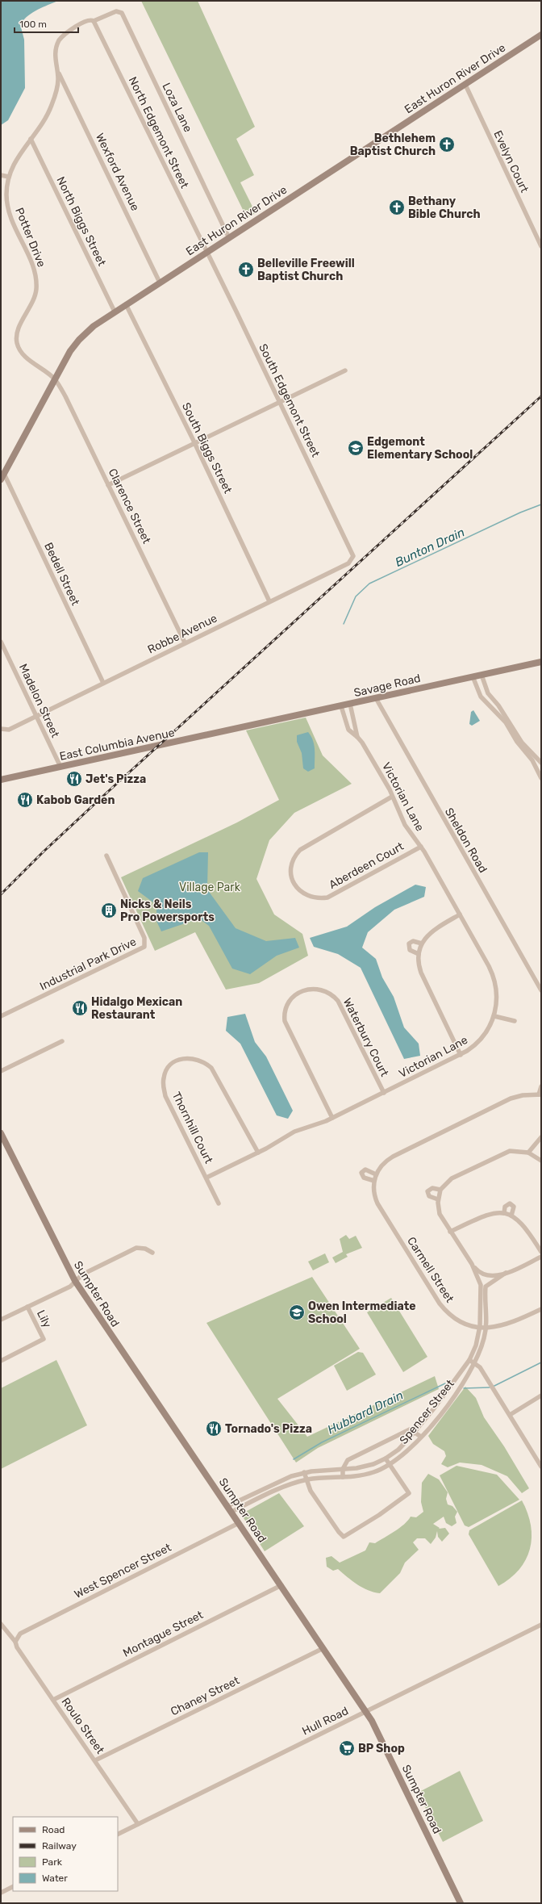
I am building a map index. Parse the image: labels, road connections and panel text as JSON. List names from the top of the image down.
{
  "streets": {
    "street": [
      "East Huron River Drive",
      "Loza Lane",
      "North Edgemont Street",
      "Evelyn Court",
      "Wexford Avenue",
      "North Biggs Street",
      "Potter Drive",
      "South Edgemont Street",
      "South Biggs Street",
      "Clarence Street",
      "Bedell Street",
      "Robbe Avenue",
      "Savage Road",
      "Madelon Street",
      "East Columbia Avenue",
      "Victorian Lane",
      "Sheldon Road",
      "Aberdeen Court",
      "Industrial Park Drive",
      "Waterbury Court",
      "Thornhill Court",
      "Carmell Street",
      "Sumpter Road",
      "Lily",
      "Spencer Street",
      "West Spencer Street",
      "Montague Street",
      "Chaney Street",
      "Hull Road",
      "Roulo Street"
    ]
  },
  "crossings": [
    ["East Huron River Drive", "Loza Lane"],
    ["East Huron River Drive", "North Edgemont Street"],
    ["East Huron River Drive", "Evelyn Court"],
    ["East Huron River Drive", "Wexford Avenue"],
    ["East Huron River Drive", "North Biggs Street"],
    ["East Huron River Drive", "Potter Drive"],
    ["East Huron River Drive", "South Edgemont Street"],
    ["East Huron River Drive", "South Biggs Street"],
    ["East Huron River Drive", "Clarence Street"],
    ["East Huron River Drive", "Bedell Street"],
    ["Loza Lane", "North Edgemont Street"],
    ["Loza Lane", "Potter Drive"],
    ["North Edgemont Street", "Potter Drive"],
    ["North Edgemont Street", "South Edgemont Street"],
    ["Wexford Avenue", "Potter Drive"],
    ["North Biggs Street", "Potter Drive"],
    ["Potter Drive", "Clarence Street"],
    ["South Edgemont Street", "Robbe Avenue"],
    ["South Biggs Street", "Robbe Avenue"],
    ["Clarence Street", "Robbe Avenue"],
    ["Bedell Street", "Robbe Avenue"],
    ["Robbe Avenue", "Madelon Street"],
    ["Savage Road", "East Columbia Avenue"],
    ["Savage Road", "Victorian Lane"],
    ["Savage Road", "Sheldon Road"],
    ["Madelon Street", "East Columbia Avenue"],
    ["Victorian Lane", "Aberdeen Court"],
    ["Victorian Lane", "Waterbury Court"],
    ["Victorian Lane", "Thornhill Court"],
    ["Carmell Street", "Spencer Street"],
    ["Sumpter Road", "Spencer Street"],
    ["Sumpter Road", "West Spencer Street"],
    ["Sumpter Road", "Montague Street"],
    ["Sumpter Road", "Chaney Street"],
    ["Sumpter Road", "Hull Road"],
    ["West Spencer Street", "Roulo Street"],
    ["Montague Street", "Roulo Street"],
    ["Chaney Street", "Roulo Street"],
    ["Hull Road", "Roulo Street"]
  ],
  "water": ["Bunton Drain", "Hubbard Drain"],
  "parks": ["Village Park"],
  "places": {
    "church": ["Bethlehem Baptist Church", "Bethany Bible Church", "Belleville Freewill Baptist Church"],
    "school or university": ["Edgemont Elementary School", "Owen Intermediate School"],
    "restaurant": [
      "Jet's Pizza",
      "Kabob Garden",
      "Hidalgo Mexican Restaurant",
      "Tornado's Pizza"
    ],
    "building": ["Nicks & Neils Pro Powersports"],
    "supermarket": ["BP Shop"]
  },
  "legend": [
    "Road",
    "Railway",
    "Park",
    "Water"
  ],
  "scale_bar": "100 m"
}
